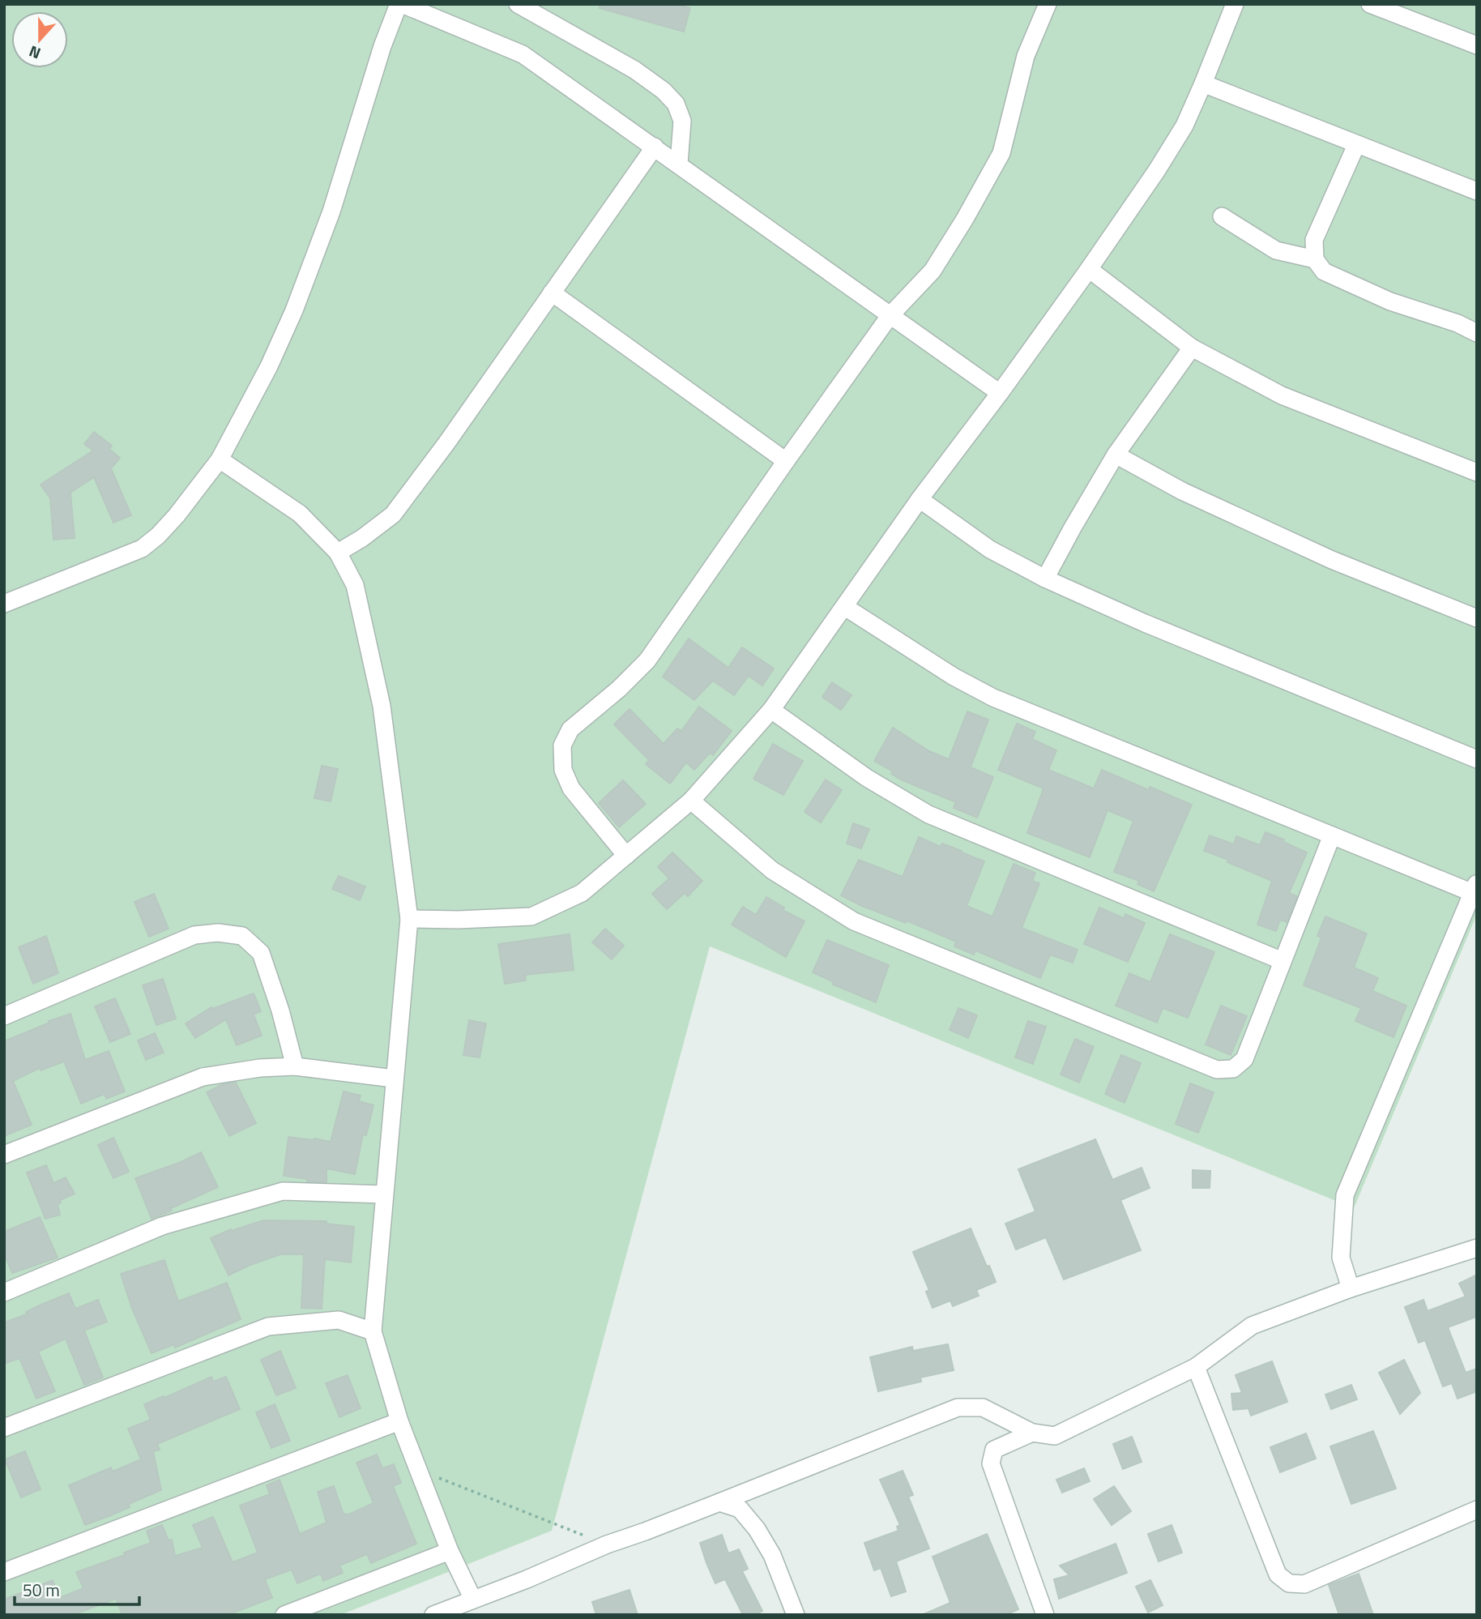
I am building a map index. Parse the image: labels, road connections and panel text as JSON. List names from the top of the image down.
{
  "scale_bar": "50 m",
  "north": "bottom"
}
